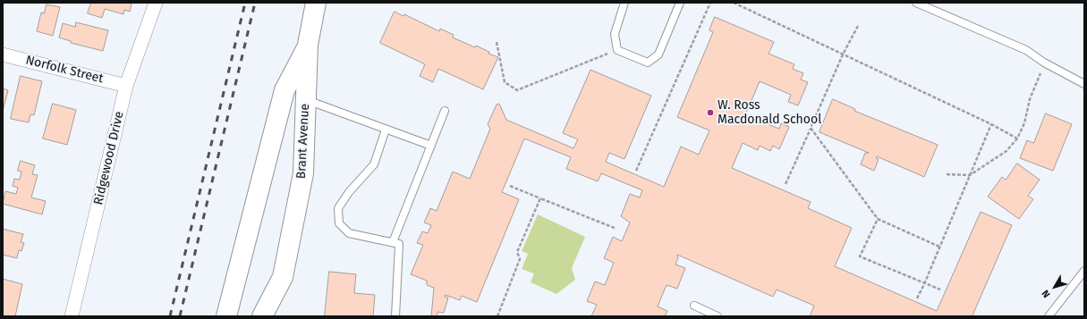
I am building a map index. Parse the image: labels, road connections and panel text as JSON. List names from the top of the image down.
{
  "streets": {
    "main road": ["Brant Avenue"],
    "street": ["Norfolk Street", "Ridgewood Drive"]
  },
  "crossings": [
    ["Norfolk Street", "Ridgewood Drive"]
  ],
  "places": ["W. Ross Macdonald School"],
  "north": "bottom left"
}
